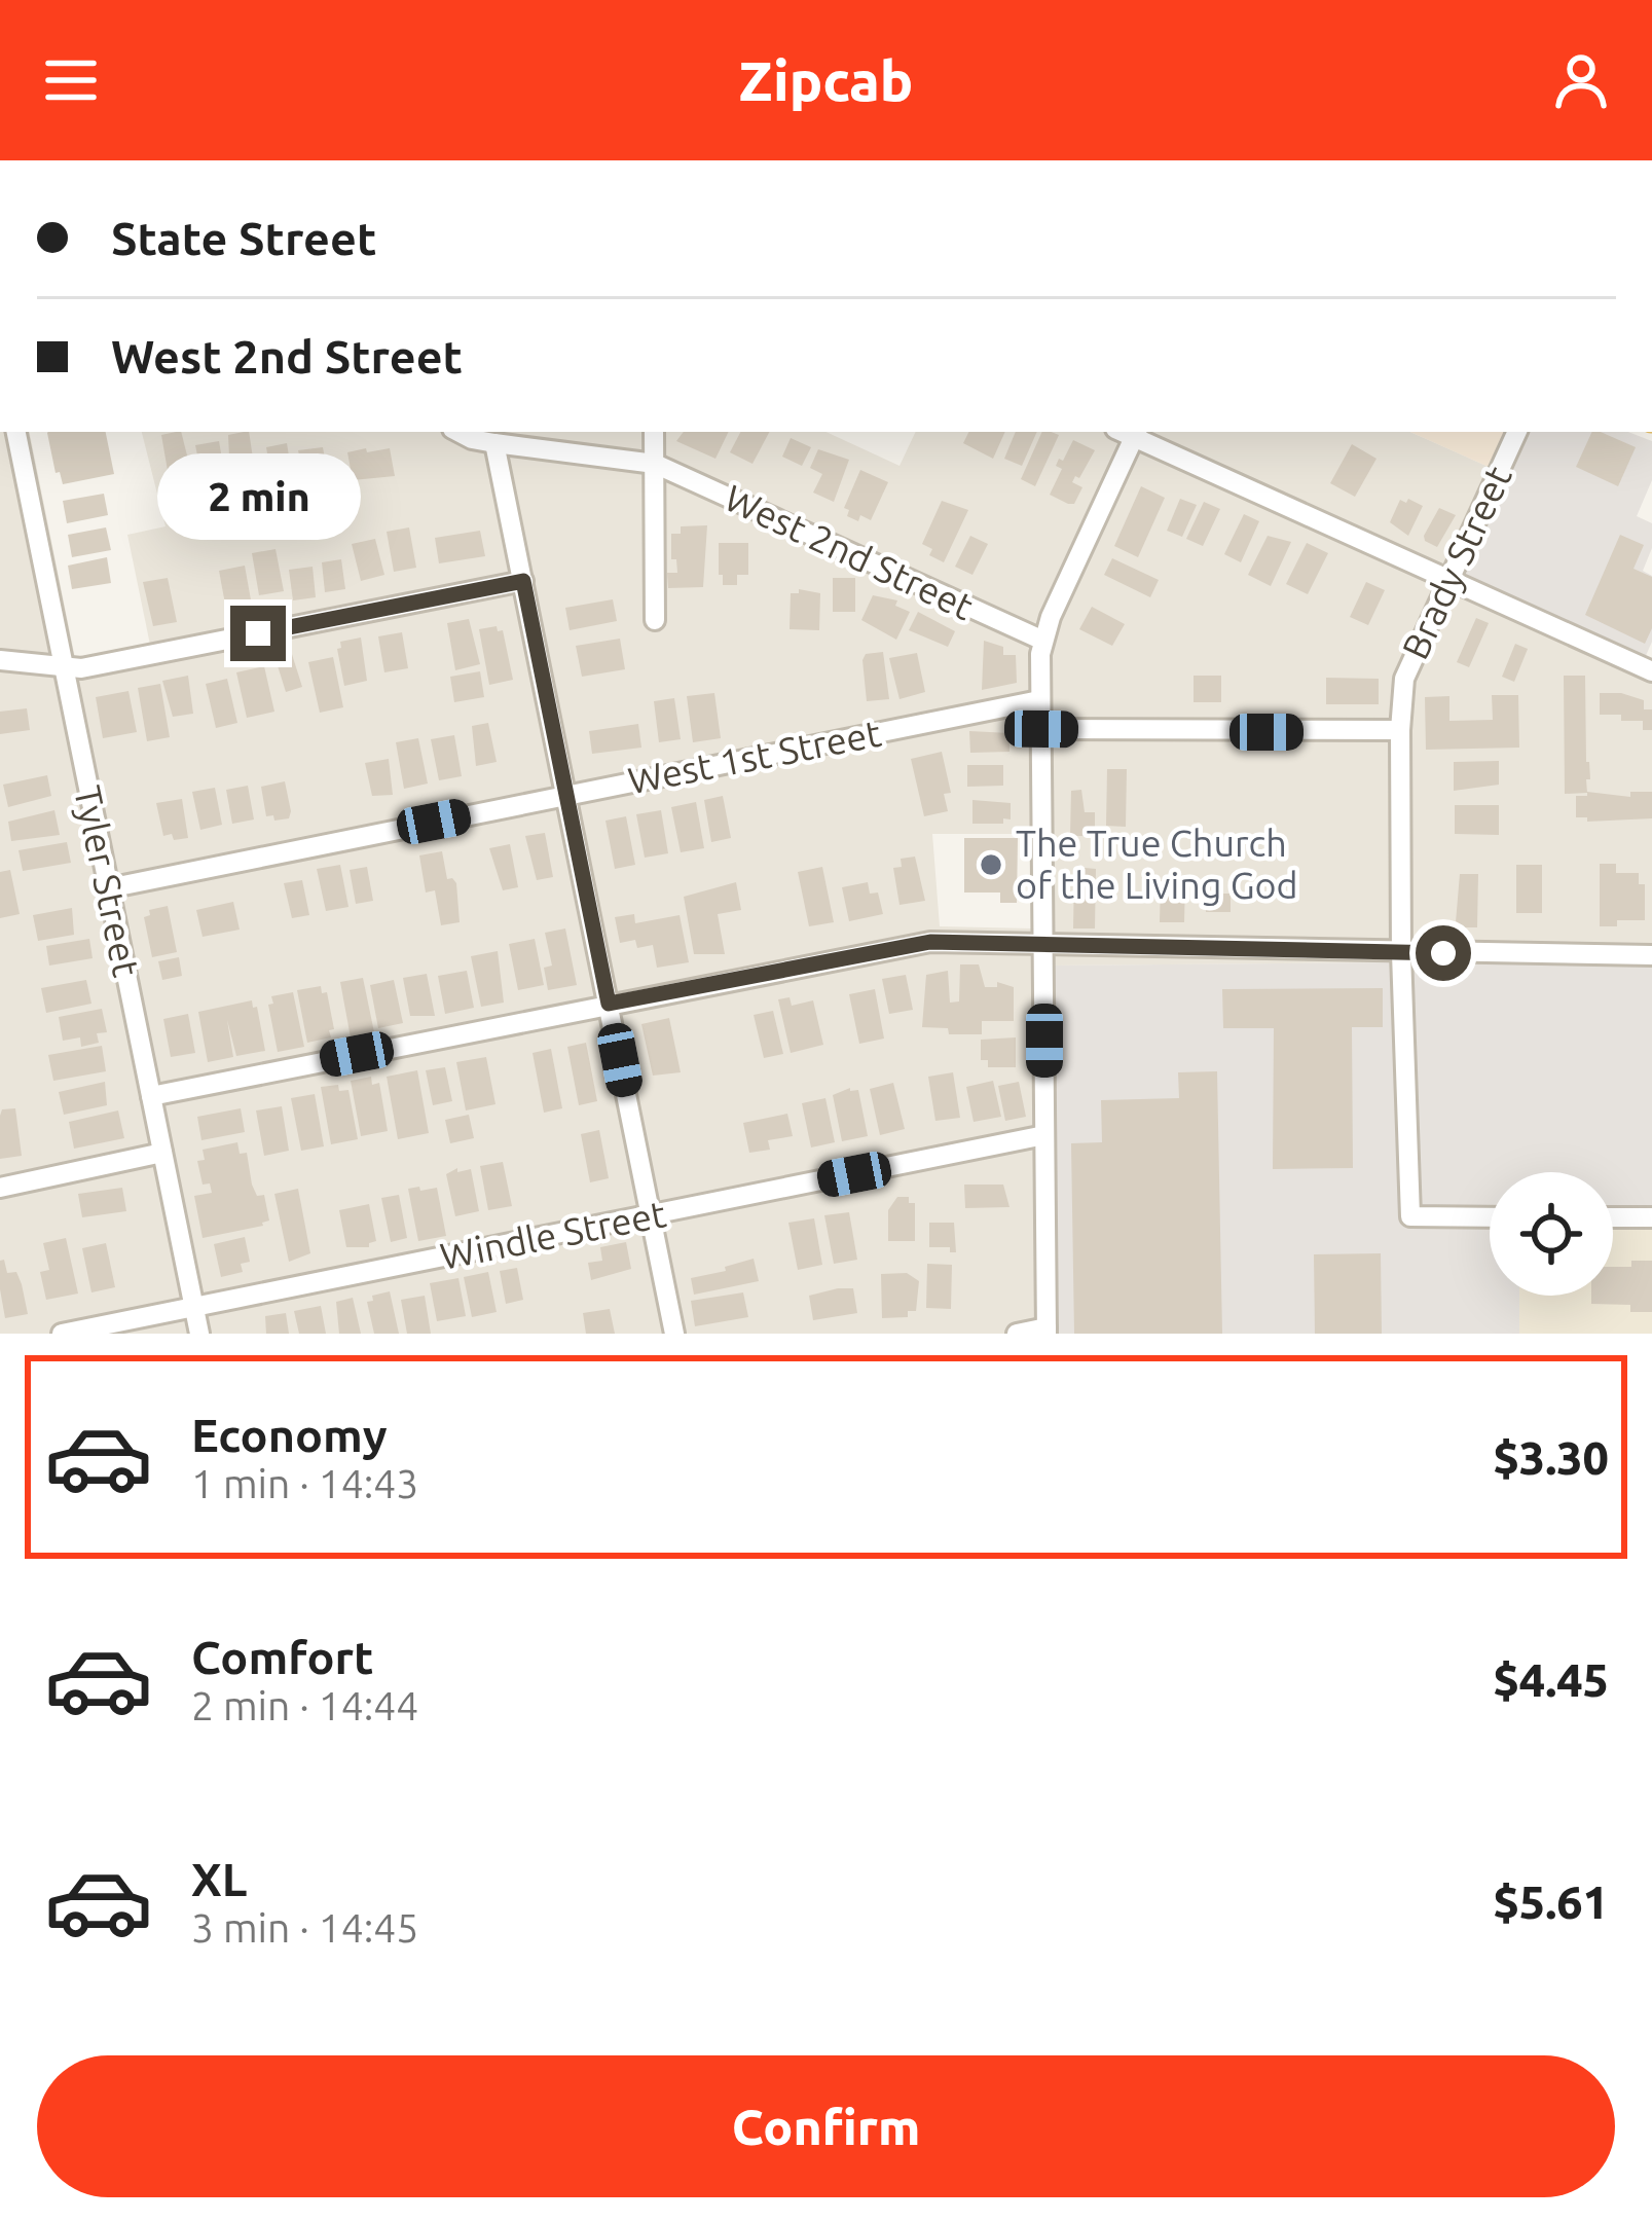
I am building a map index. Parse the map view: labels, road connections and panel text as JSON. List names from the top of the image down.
{
  "streets": {
    "street": [
      "West 2nd Street",
      "Brady Street",
      "West 1st Street",
      "Tyler Street",
      "Windle Street"
    ]
  },
  "crossings": [
    ["West 1st Street", "Tyler Street"],
    ["Tyler Street", "Windle Street"]
  ],
  "places": ["The True Church of the Living God"],
  "page": {
    "header": "Zipcab",
    "banner": ["State Street", "West 2nd Street"],
    "bubble": "2 min",
    "list": [
      {
        "name": "Economy",
        "note": "1 min · 14:43",
        "value": "$3.30"
      },
      {
        "name": "Comfort",
        "note": "2 min · 14:44",
        "value": "$4.45"
      },
      {
        "name": "XL",
        "note": "3 min · 14:45",
        "value": "$5.61"
      }
    ],
    "buttons": "Confirm"
  }
}
